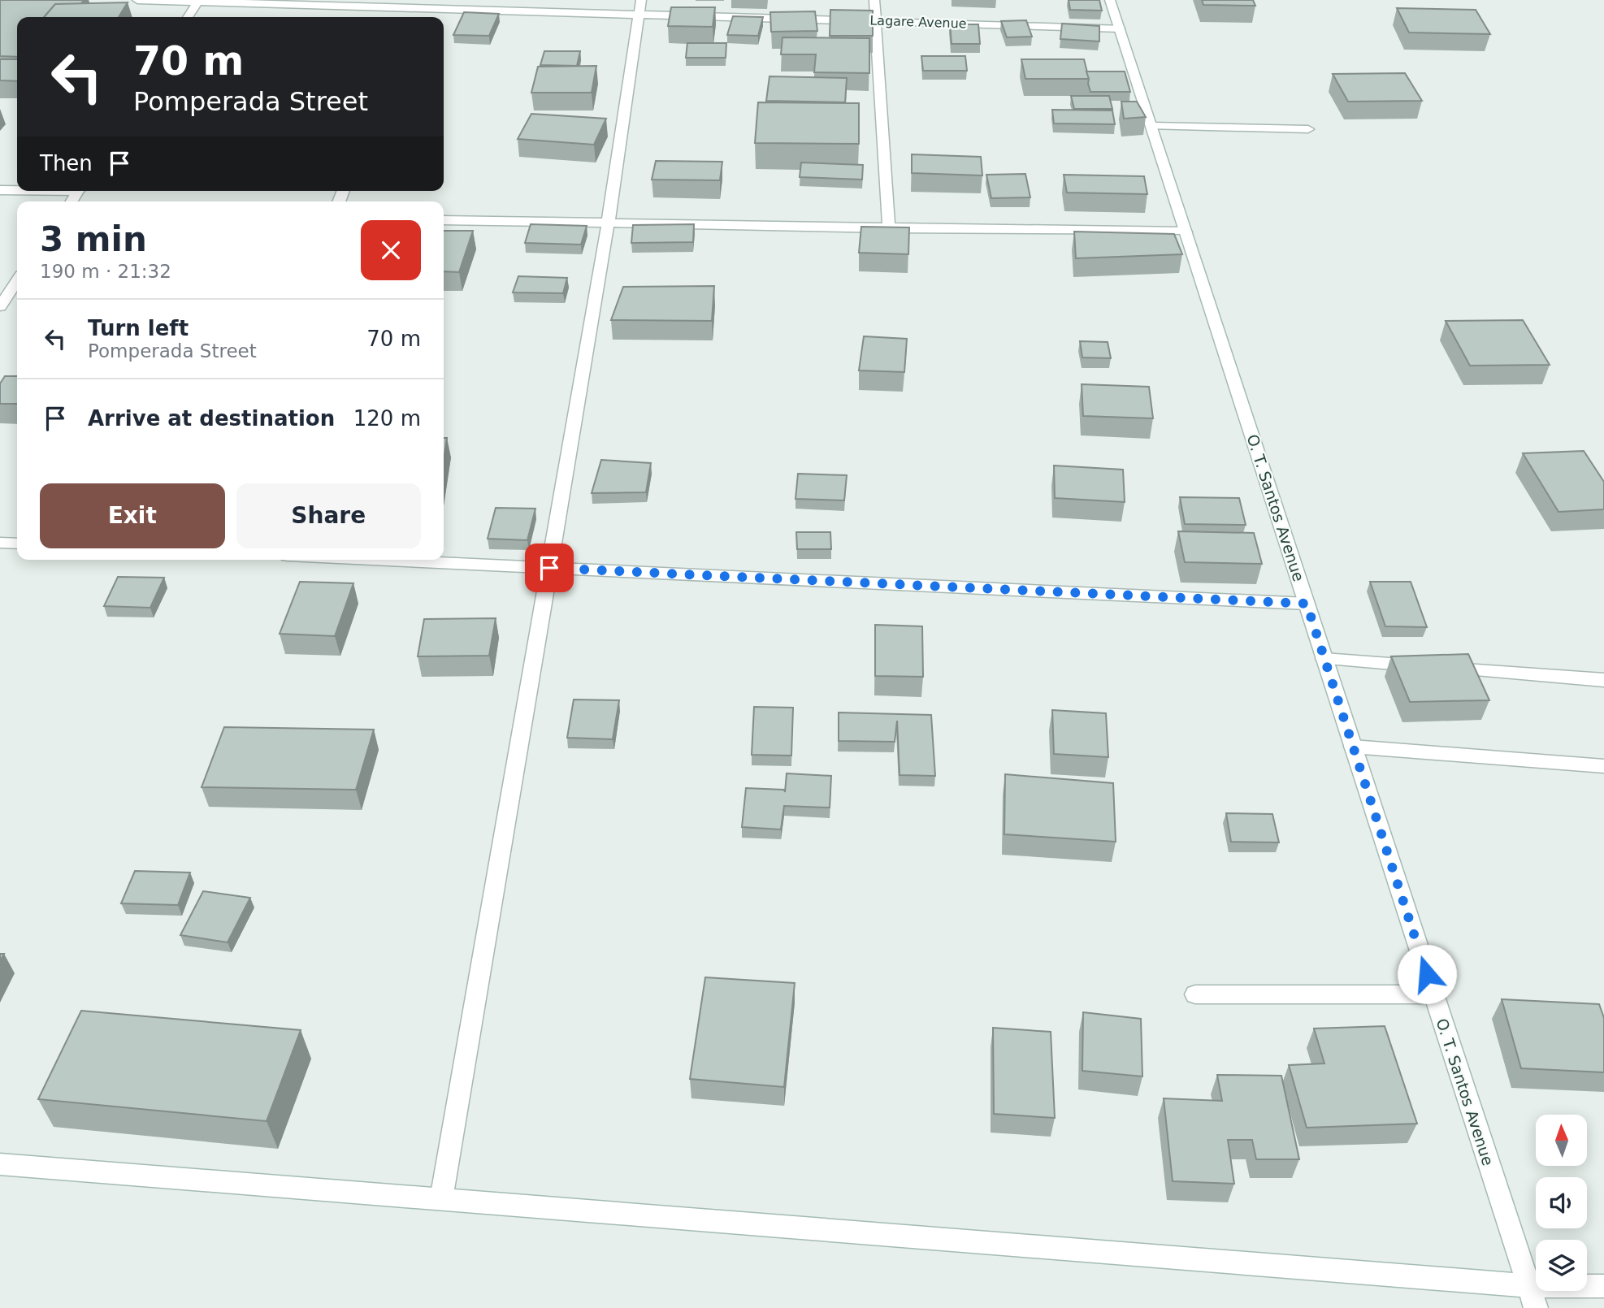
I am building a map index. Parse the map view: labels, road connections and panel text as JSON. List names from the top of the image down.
{
  "streets": {
    "street": ["Lagare Avenue", "O. T. Santos Avenue"]
  },
  "crossings": [
    ["Lagare Avenue", "O. T. Santos Avenue"]
  ],
  "north": "top",
  "page": {
    "turn": ["70 m", "Pomperada Street"],
    "then": "Then",
    "heading": ["3 min", "190 m · 21:32"],
    "list": [
      {
        "name": "Turn left",
        "note": "Pomperada Street",
        "value": "70 m"
      },
      {
        "name": "Arrive at destination",
        "value": "120 m"
      }
    ],
    "buttons": ["Exit", "Share"]
  }
}
